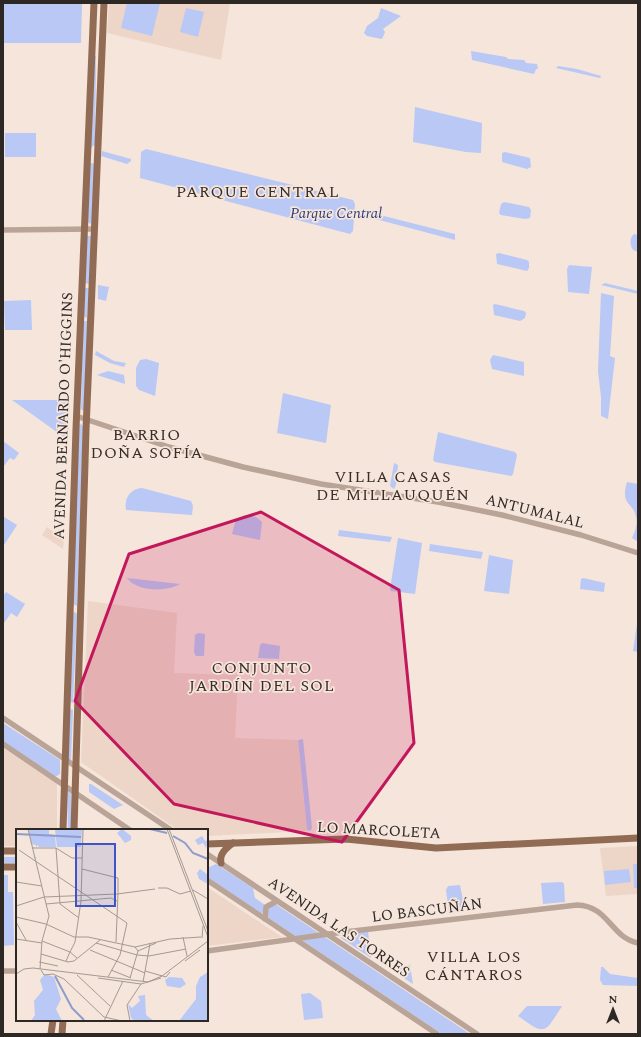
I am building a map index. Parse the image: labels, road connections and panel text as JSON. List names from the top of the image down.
{
  "streets": {
    "main road": ["AVENIDA BERNARDO O'HIGGINS", "LO MARCOLETA"],
    "street": ["ANTUMALAL", "LO BASCUÑÁN", "AVENIDA LAS TORRES"]
  },
  "crossings": [
    ["AVENIDA BERNARDO O'HIGGINS", "ANTUMALAL"],
    ["LO BASCUÑÁN", "AVENIDA LAS TORRES"]
  ],
  "districts": [
    "PARQUE CENTRAL",
    "BARRIO DOÑA SOFÍA",
    "VILLA CASAS DE MILLAUQUÉN",
    "CONJUNTO JARDÍN DEL SOL",
    "VILLA LOS CÁNTAROS"
  ],
  "parks": ["Parque Central"],
  "north": "top"
}
